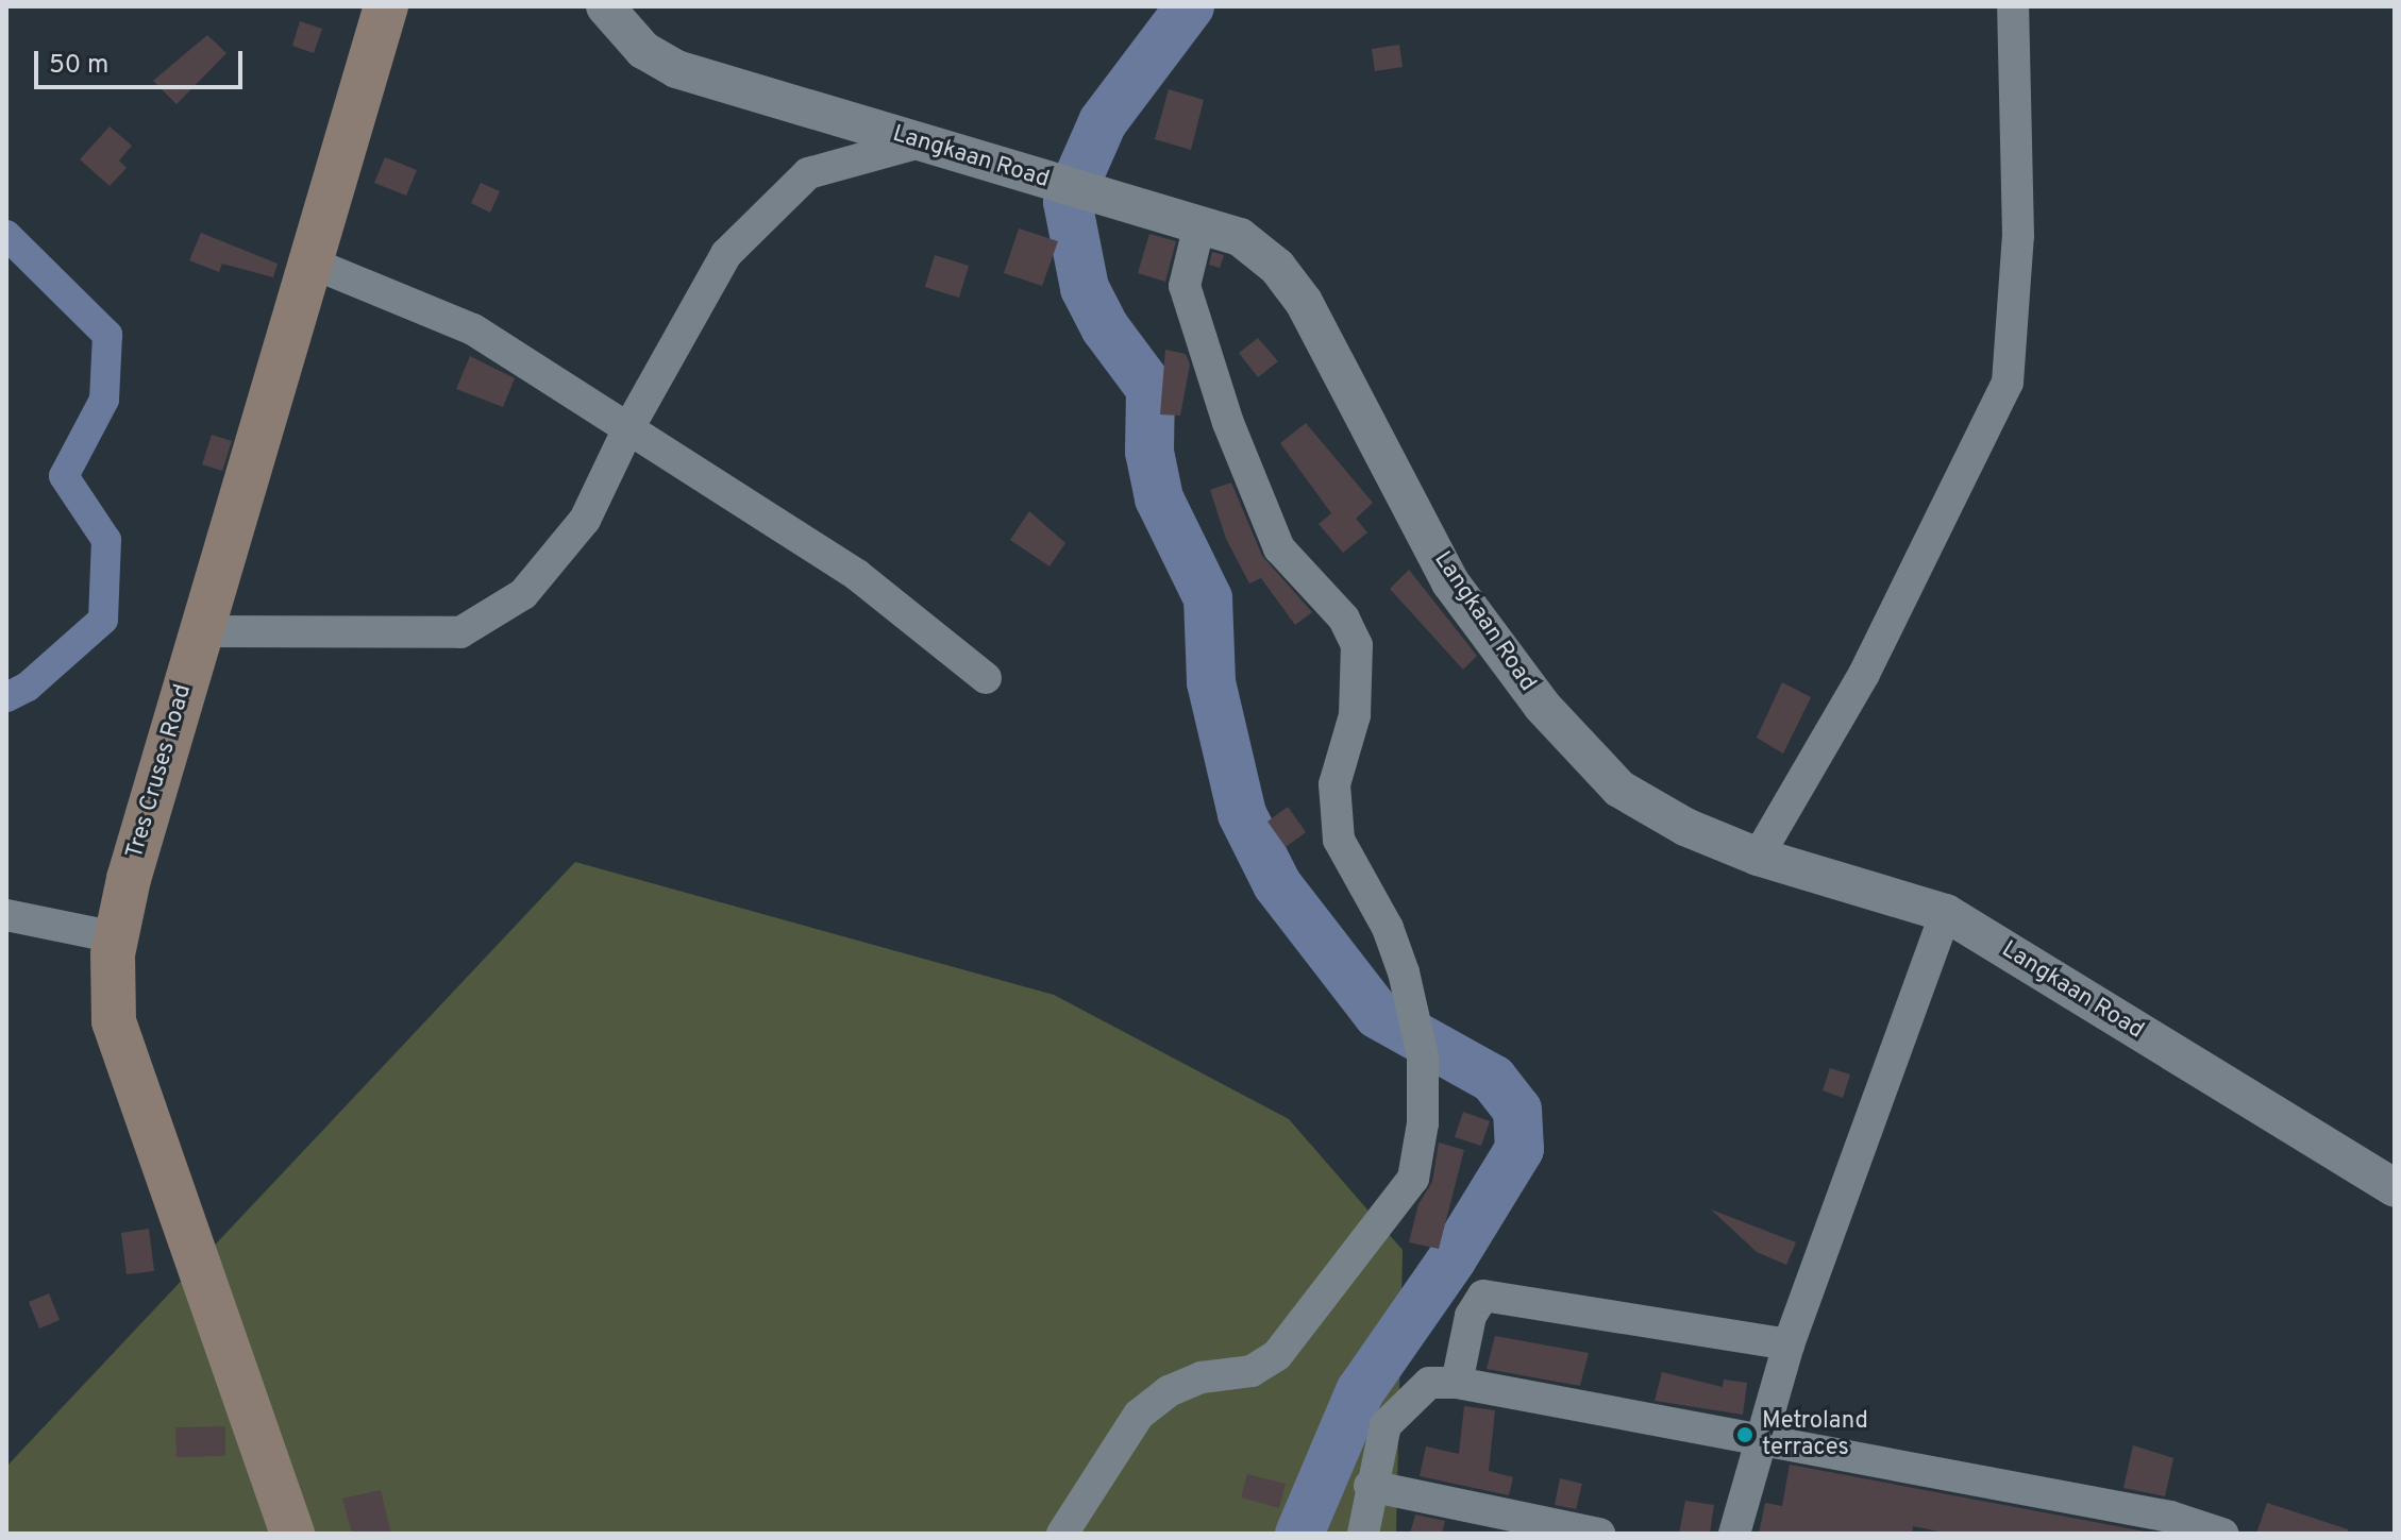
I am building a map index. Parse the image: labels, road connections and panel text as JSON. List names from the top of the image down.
{
  "streets": {
    "main road": ["Tres Cruses Road"],
    "street": ["Langkaan Road"]
  },
  "places": ["Metroland terraces"],
  "scale_bar": "50 m"
}
